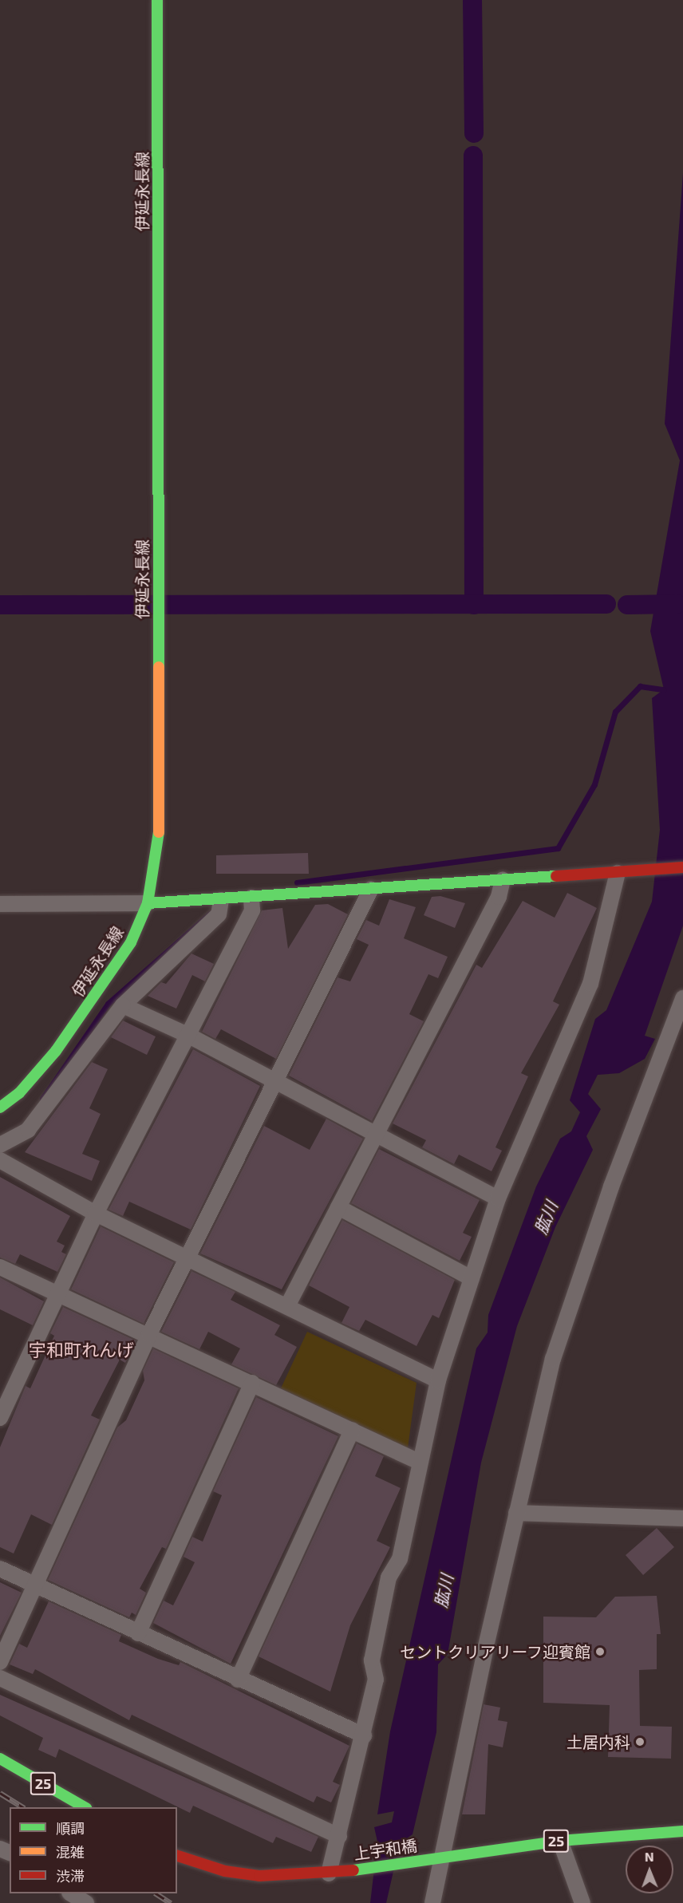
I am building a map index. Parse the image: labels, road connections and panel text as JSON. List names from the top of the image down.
{
  "streets": {
    "main road": ["伊延永長線", "25", "上宇和橋"]
  },
  "crossings": [
    ["25", "上宇和橋"]
  ],
  "districts": ["宇和町れんげ"],
  "water": ["肱川"],
  "places": ["セントクリアリーフ迎賓館", "土居内科"],
  "legend": ["順調", "混雑", "渋滞"],
  "north": "top"
}
